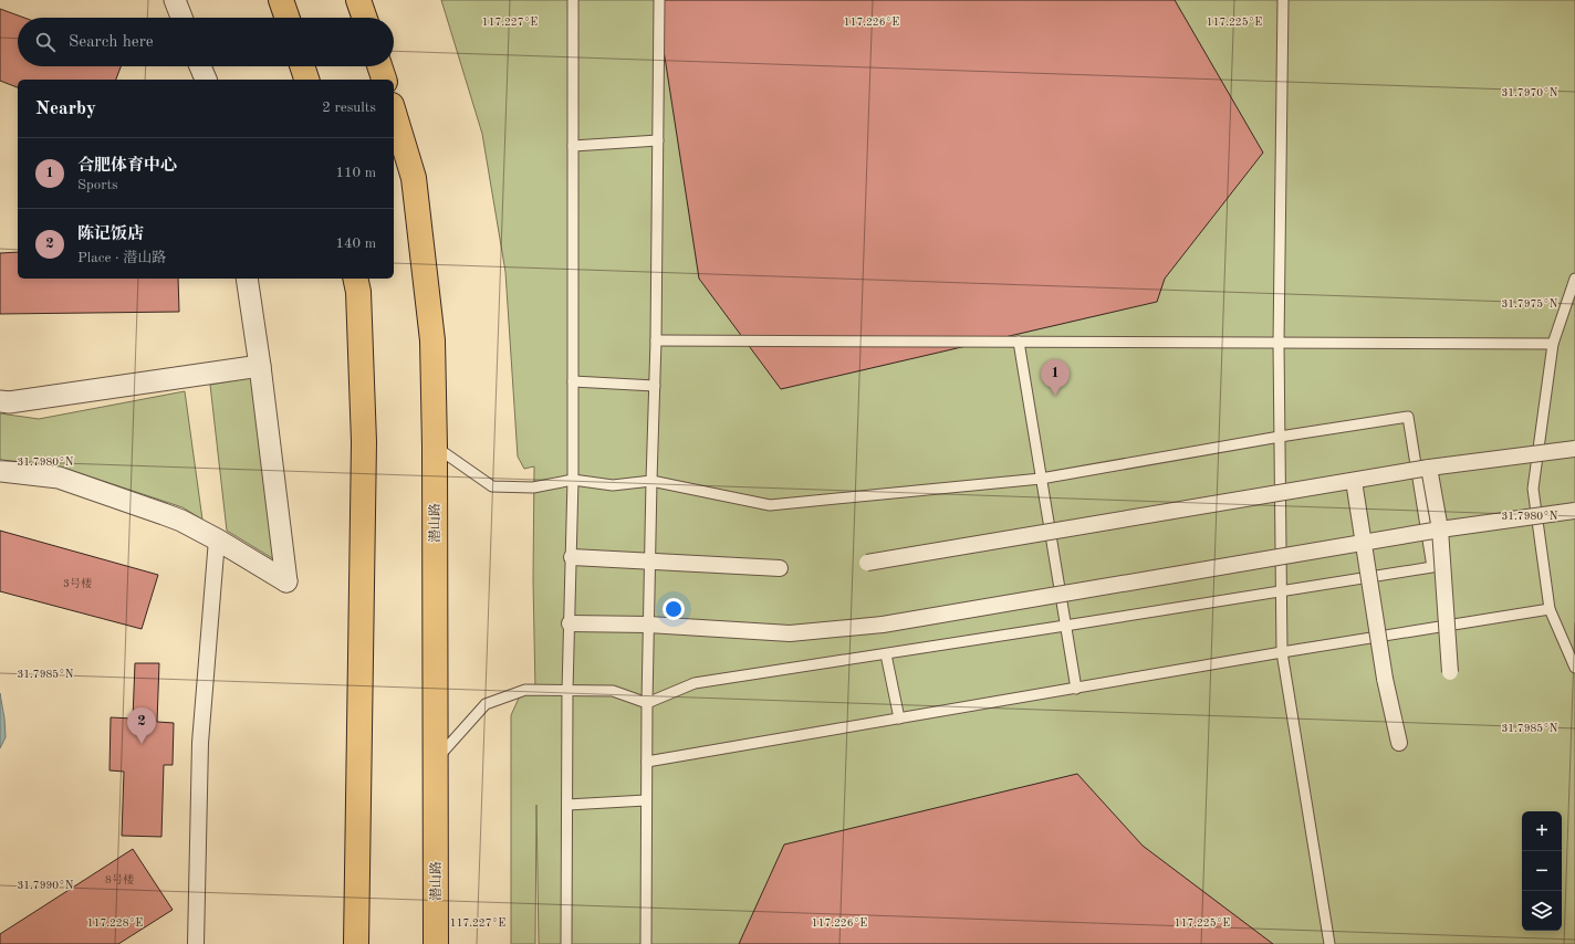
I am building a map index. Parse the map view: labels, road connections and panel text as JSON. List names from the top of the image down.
{
  "streets": {
    "main road": ["潜山路"]
  },
  "house_numbers": ["3号楼", "8号楼"],
  "page": {
    "search": "Search here",
    "heading": ["Nearby", "2 results"],
    "list": [
      {
        "mark": "1",
        "name": "合肥体育中心",
        "note": "Sports",
        "value": "110 m"
      },
      {
        "mark": "2",
        "name": "陈记饭店",
        "note": "Place · 潜山路",
        "value": "140 m"
      }
    ],
    "pins": ["1", "2"],
    "map_buttons": ["+", "−"]
  },
  "coordinates": [
    "117.227°E",
    "117.226°E",
    "117.225°E",
    "31.7970°N",
    "31.7975°N",
    "31.7980°N",
    "31.7985°N",
    "31.7990°N",
    "117.228°E"
  ]
}
